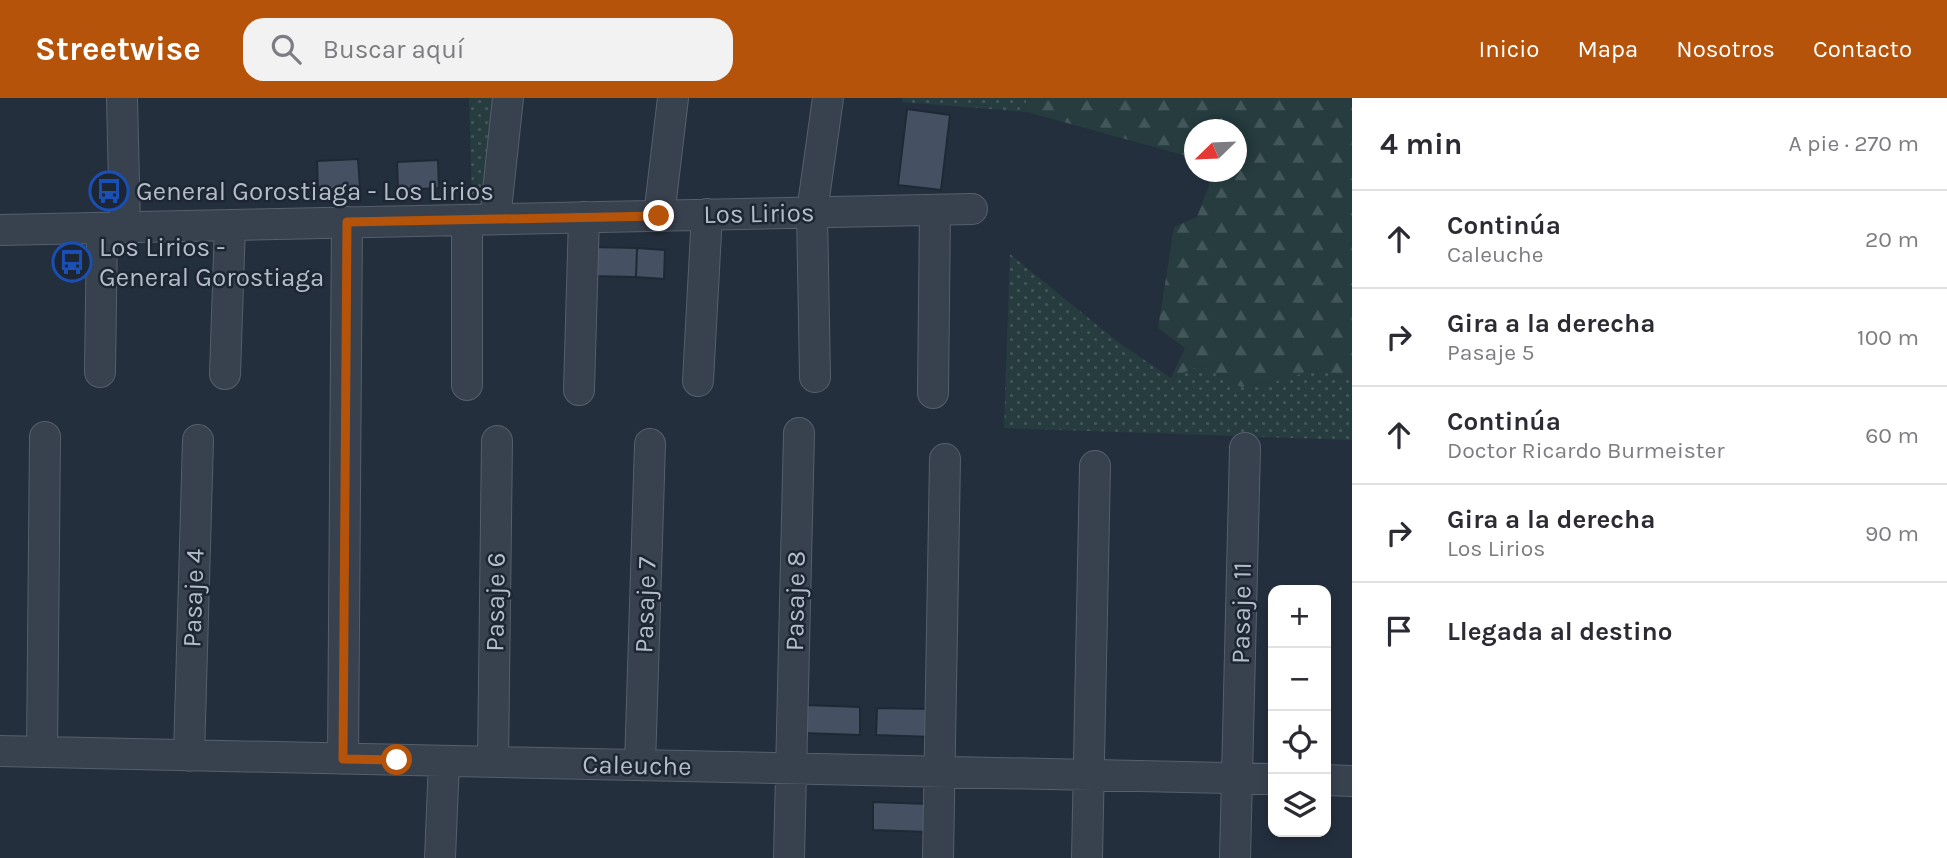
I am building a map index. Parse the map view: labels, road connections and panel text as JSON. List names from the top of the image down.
{
  "streets": {
    "street": [
      "Los Lirios",
      "Pasaje 4",
      "Pasaje 8",
      "Pasaje 6",
      "Pasaje 7",
      "Pasaje 11",
      "Caleuche"
    ]
  },
  "crossings": [
    ["Pasaje 4", "Caleuche"],
    ["Pasaje 8", "Caleuche"],
    ["Pasaje 6", "Caleuche"],
    ["Pasaje 7", "Caleuche"],
    ["Pasaje 11", "Caleuche"]
  ],
  "places": {
    "bus stop": ["General Gorostiaga - Los Lirios", "Los Lirios - General Gorostiaga"]
  },
  "north": "bottom left",
  "page": {
    "header": "Streetwise",
    "search": "Buscar aquí",
    "nav": [
      "Inicio",
      "Mapa",
      "Nosotros",
      "Contacto"
    ],
    "heading": ["4 min", "A pie · 270 m"],
    "list": [
      ["Continúa", "Caleuche", "20 m"],
      ["Gira a la derecha", "Pasaje 5", "100 m"],
      ["Continúa", "Doctor Ricardo Burmeister", "60 m"],
      ["Gira a la derecha", "Los Lirios", "90 m"],
      "Llegada al destino"
    ],
    "map_buttons": ["+", "−"]
  }
}
